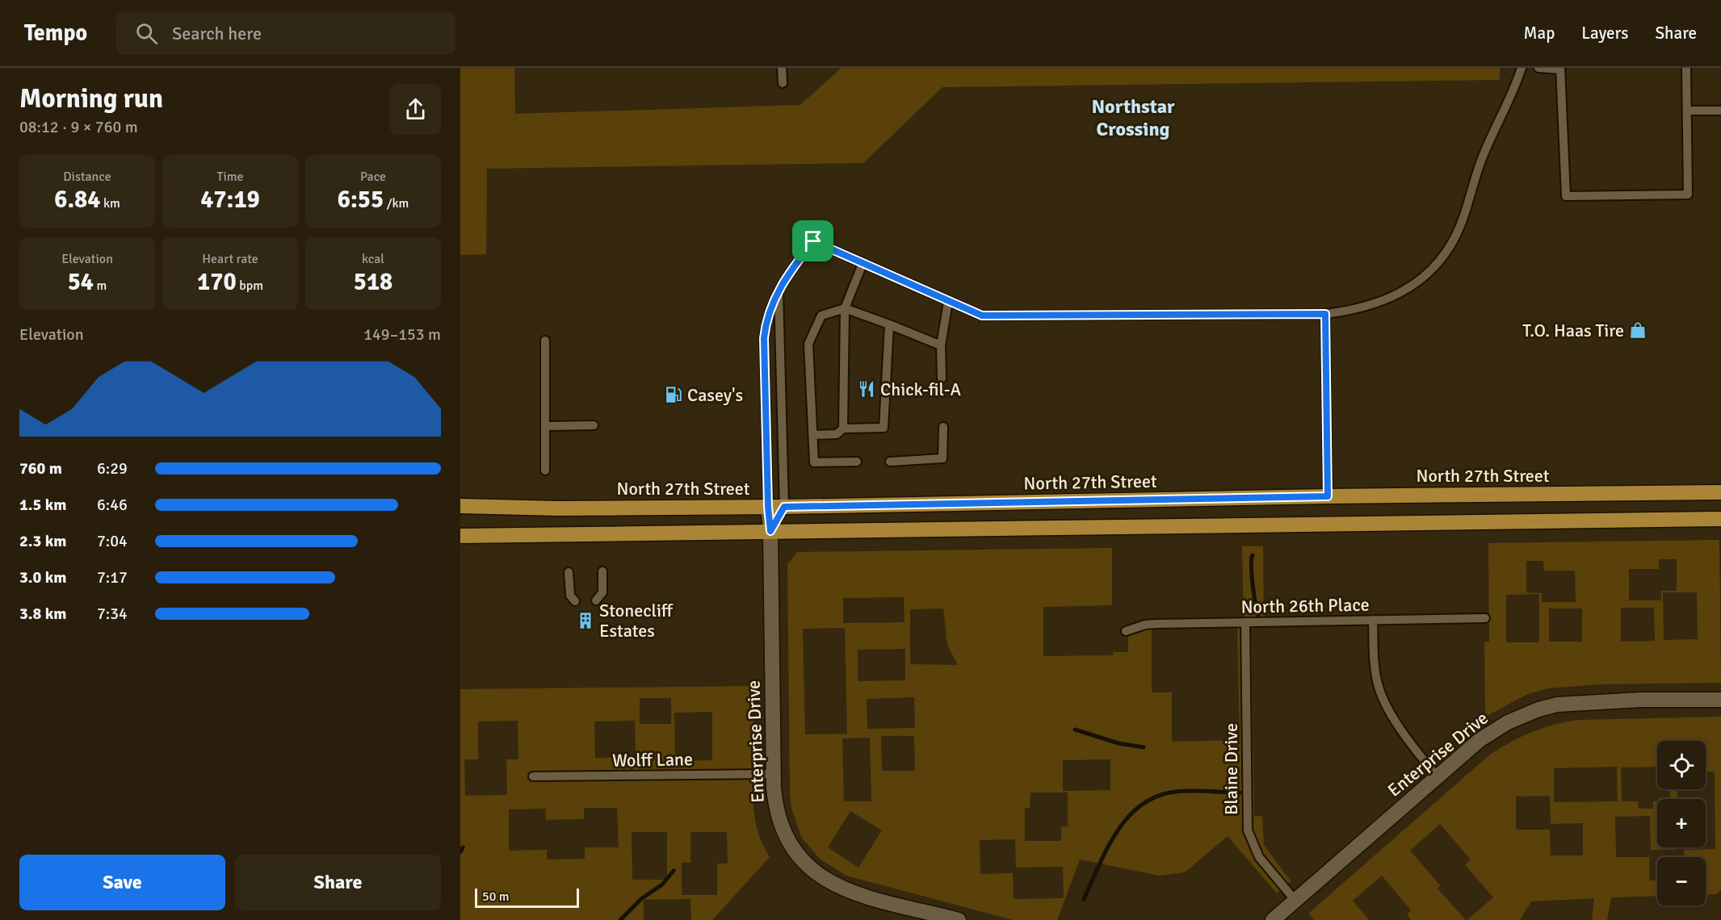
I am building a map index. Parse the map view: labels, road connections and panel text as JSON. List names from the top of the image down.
{
  "streets": {
    "main road": ["North 27th Street"],
    "street": ["Enterprise Drive"],
    "lane": ["North 26th Place", "Wolff Lane", "Blaine Drive"]
  },
  "crossings": [
    ["North 27th Street", "Enterprise Drive"],
    ["North 26th Place", "Blaine Drive"],
    ["Enterprise Drive", "Wolff Lane"],
    ["Enterprise Drive", "Blaine Drive"]
  ],
  "districts": ["Northstar Crossing"],
  "places": {
    "shop": ["T.O. Haas Tire"],
    "restaurant": ["Chick-fil-A"],
    "fuel station": ["Casey's"],
    "building": ["Stonecliff Estates"]
  },
  "scale_bar": "50 m",
  "page": {
    "header": "Tempo",
    "search": "Search here",
    "nav": ["Map", "Layers", "Share"],
    "heading": ["Morning run", "08:12 · 9 × 760 m"],
    "stats": [
      ["Distance", "6.84 km"],
      ["Time", "47:19"],
      ["Pace", "6:55 /km"],
      ["Elevation", "54 m"],
      ["Heart rate", "170 bpm"],
      ["kcal", "518"]
    ],
    "chart": ["Elevation", "149–153 m"],
    "list": [
      {
        "name": "760 m",
        "note": "6:29"
      },
      {
        "name": "1.5 km",
        "note": "6:46"
      },
      {
        "name": "2.3 km",
        "note": "7:04"
      },
      {
        "name": "3.0 km",
        "note": "7:17"
      },
      {
        "name": "3.8 km",
        "note": "7:34"
      }
    ],
    "map_buttons": ["+", "−"],
    "buttons": ["Save", "Share"],
    "scale": "50 m"
  }
}
